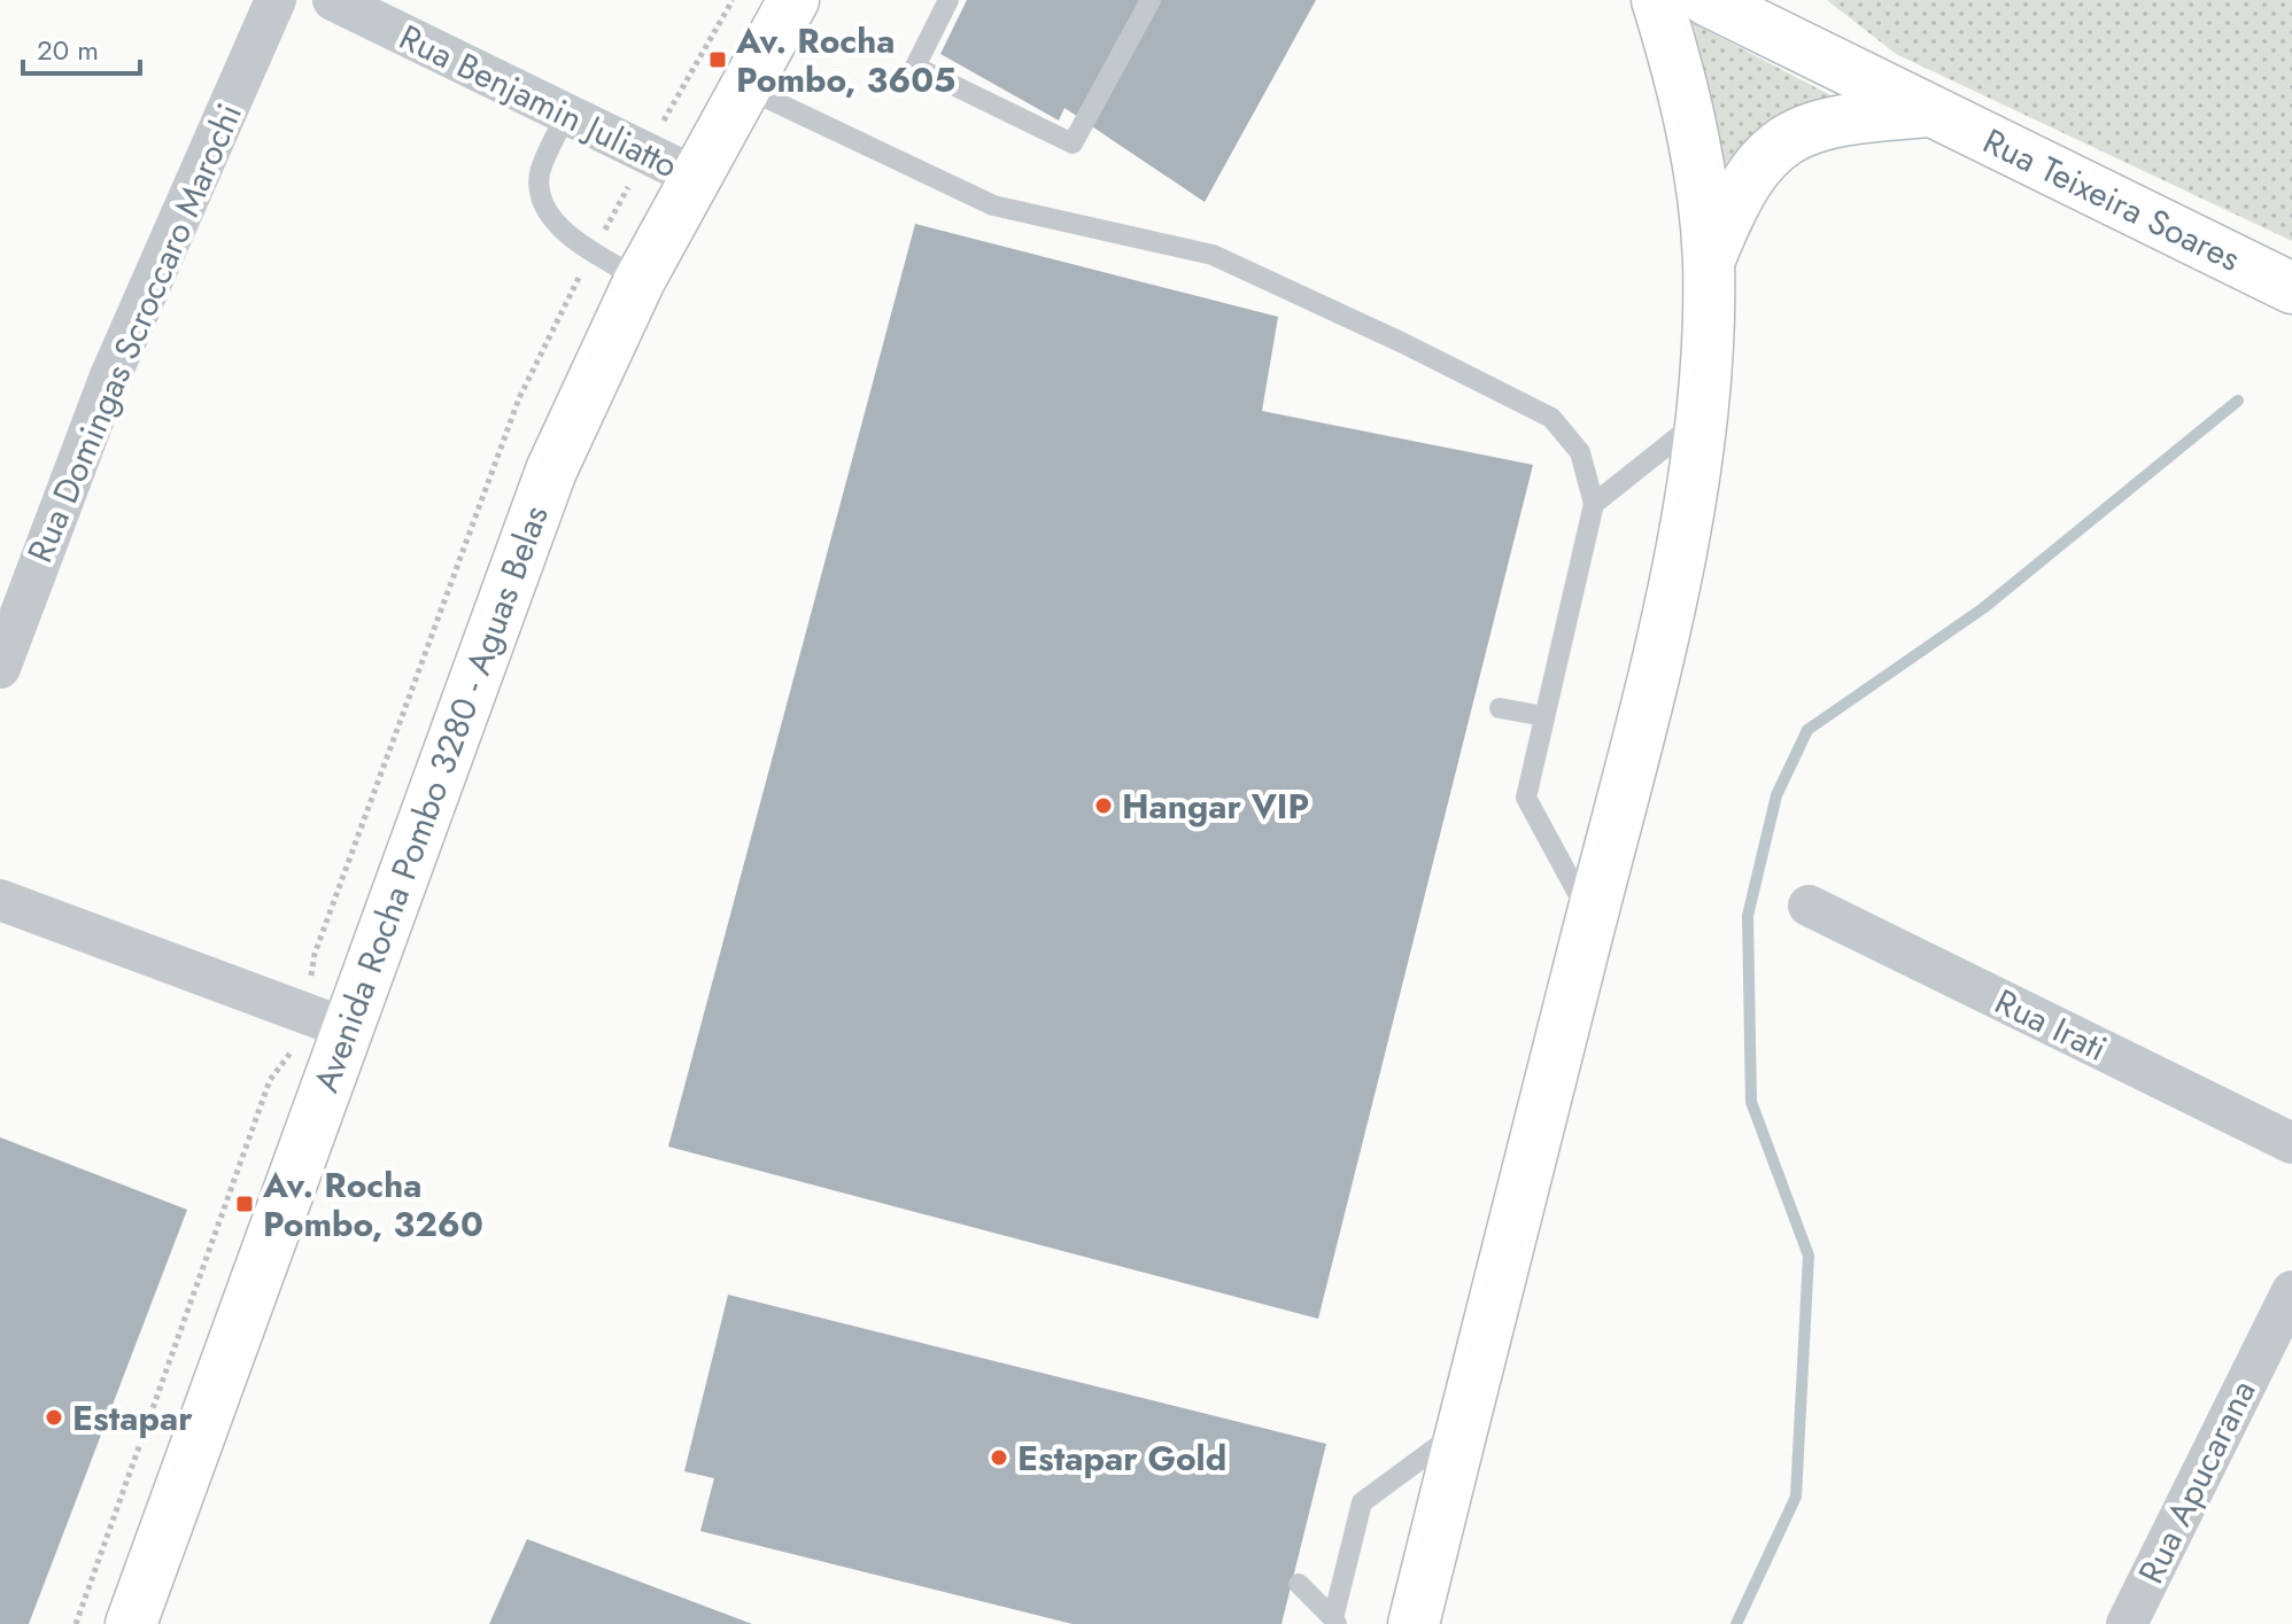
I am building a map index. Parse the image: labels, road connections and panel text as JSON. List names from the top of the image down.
{
  "streets": {
    "main road": ["Rua Teixeira Soares", "Avenida Rocha Pombo 3280 - Aguas Belas"],
    "street": [
      "Rua Benjamin Juliatto",
      "Rua Domingas Scroccaro Marochi",
      "Rua Irati",
      "Rua Apucarana"
    ]
  },
  "crossings": [
    ["Rua Benjamin Juliatto", "Avenida Rocha Pombo 3280 - Aguas Belas"]
  ],
  "places": {
    "transit": ["Av. Rocha Pombo, 3605", "Av. Rocha Pombo, 3260"],
    "other": ["Hangar VIP", "Estapar", "Estapar Gold"]
  },
  "scale_bar": "20 m"
}
